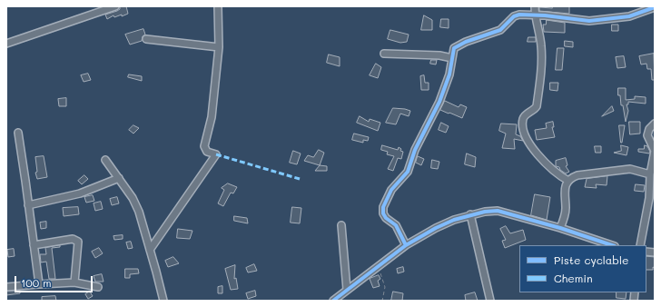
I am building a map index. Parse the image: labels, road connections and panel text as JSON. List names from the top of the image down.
{
  "legend": ["Piste cyclable", "Chemin"],
  "scale_bar": "100 m"
}
